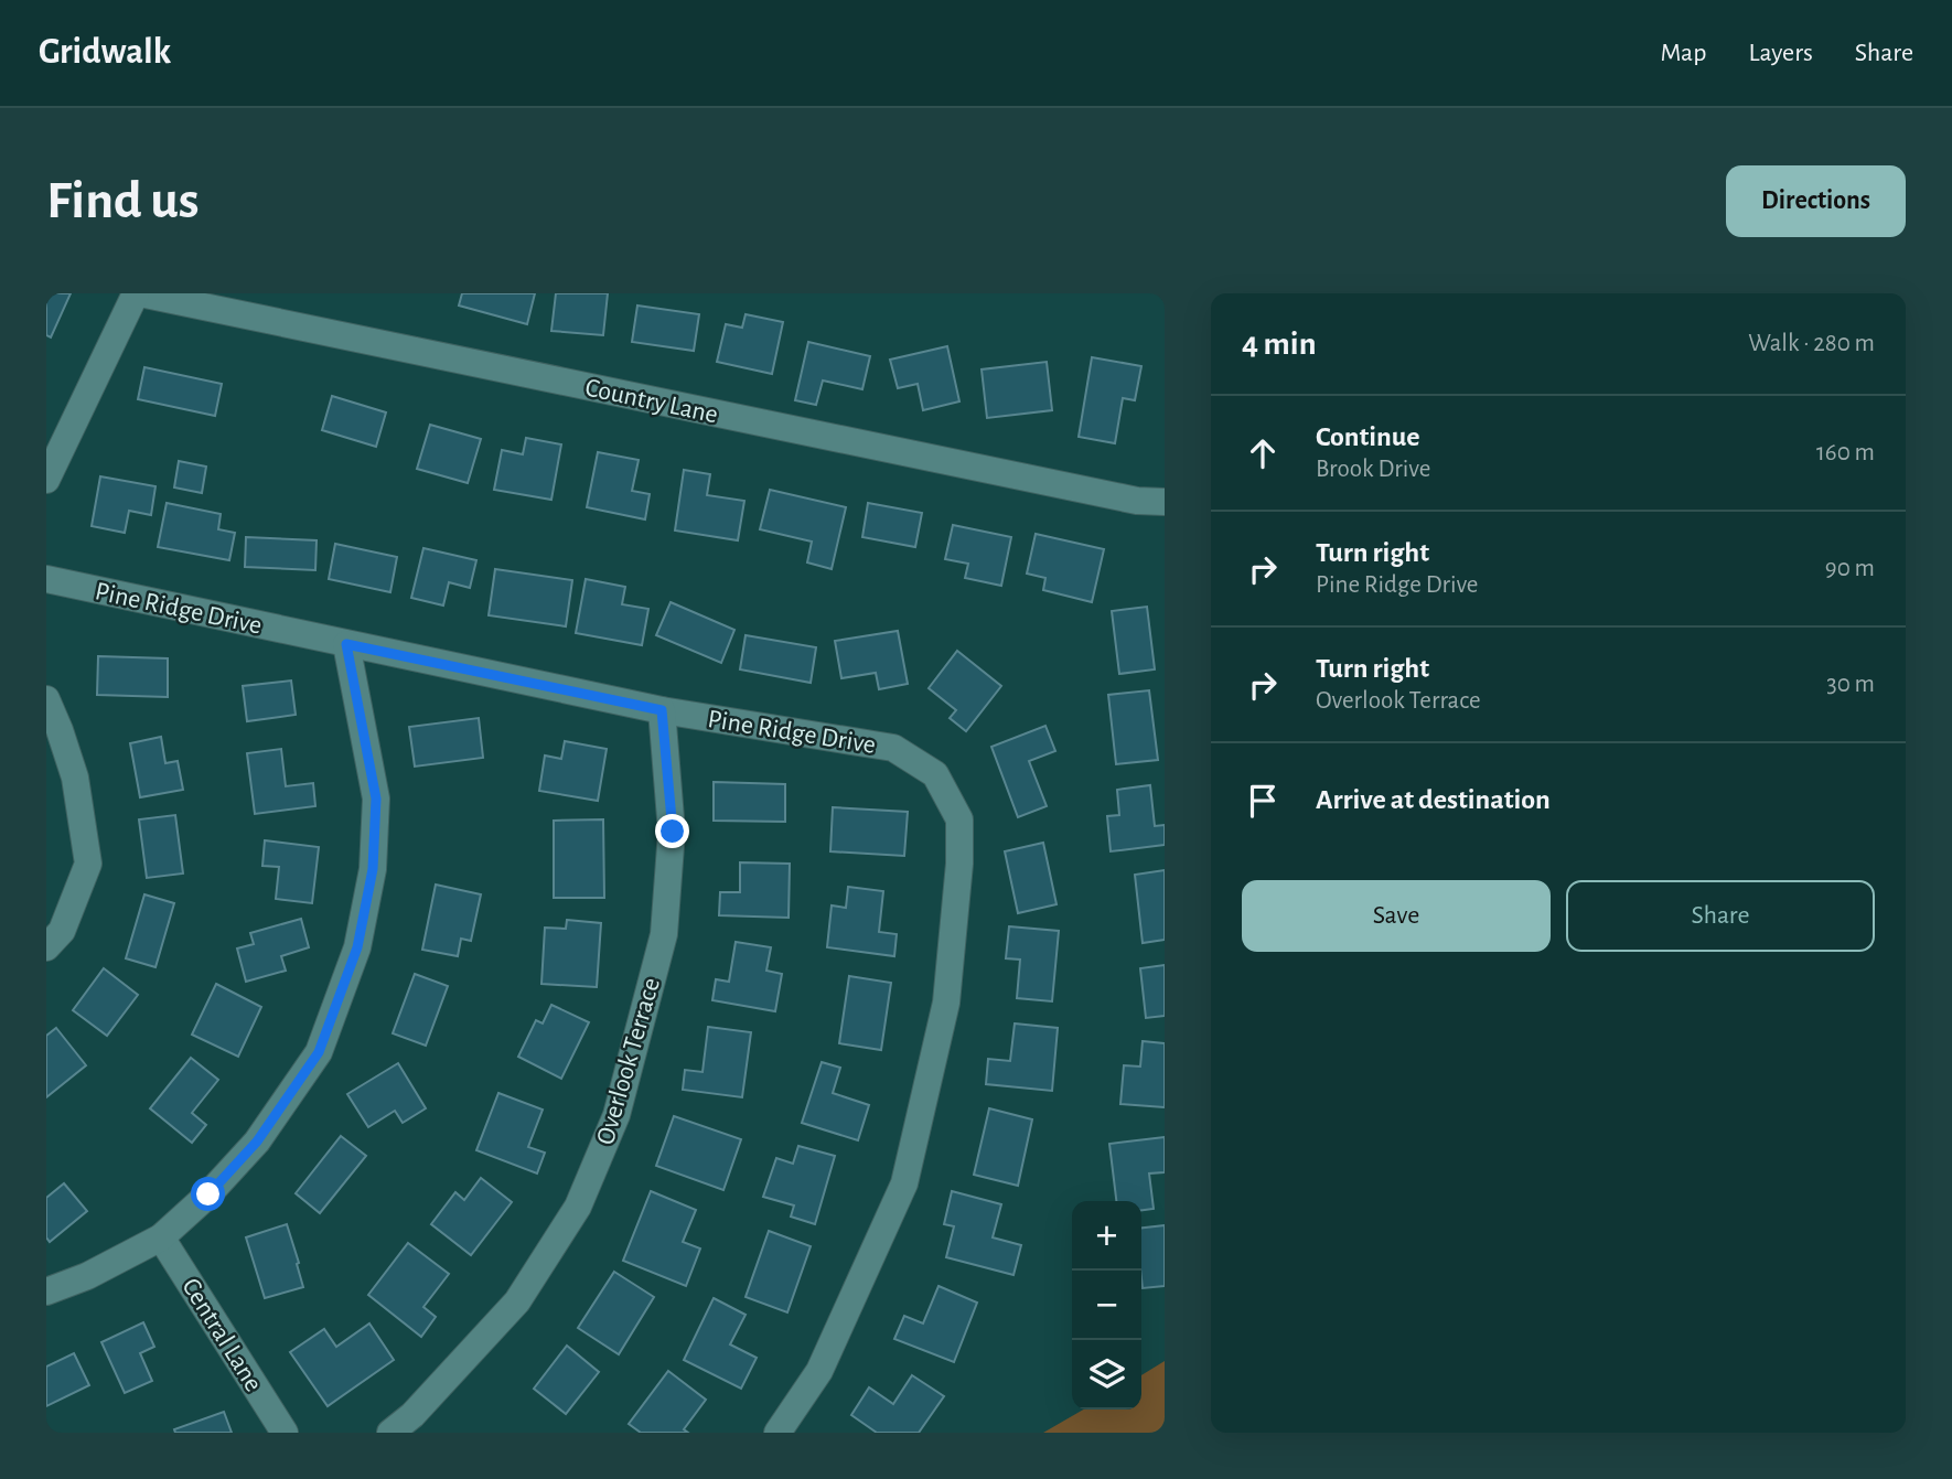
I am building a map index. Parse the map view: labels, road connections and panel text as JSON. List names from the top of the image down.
{
  "streets": {
    "street": [
      "Country Lane",
      "Pine Ridge Drive",
      "Overlook Terrace",
      "Central Lane"
    ]
  },
  "crossings": [
    ["Pine Ridge Drive", "Overlook Terrace"]
  ],
  "page": {
    "header": "Gridwalk",
    "nav": ["Map", "Layers", "Share"],
    "buttons": [
      "Directions",
      ["Save", "Share"]
    ],
    "title": "Find us",
    "heading": ["4 min", "Walk · 280 m"],
    "list": [
      ["Continue", "Brook Drive", "160 m"],
      ["Turn right", "Pine Ridge Drive", "90 m"],
      ["Turn right", "Overlook Terrace", "30 m"],
      "Arrive at destination"
    ],
    "map_buttons": ["+", "−"]
  }
}
